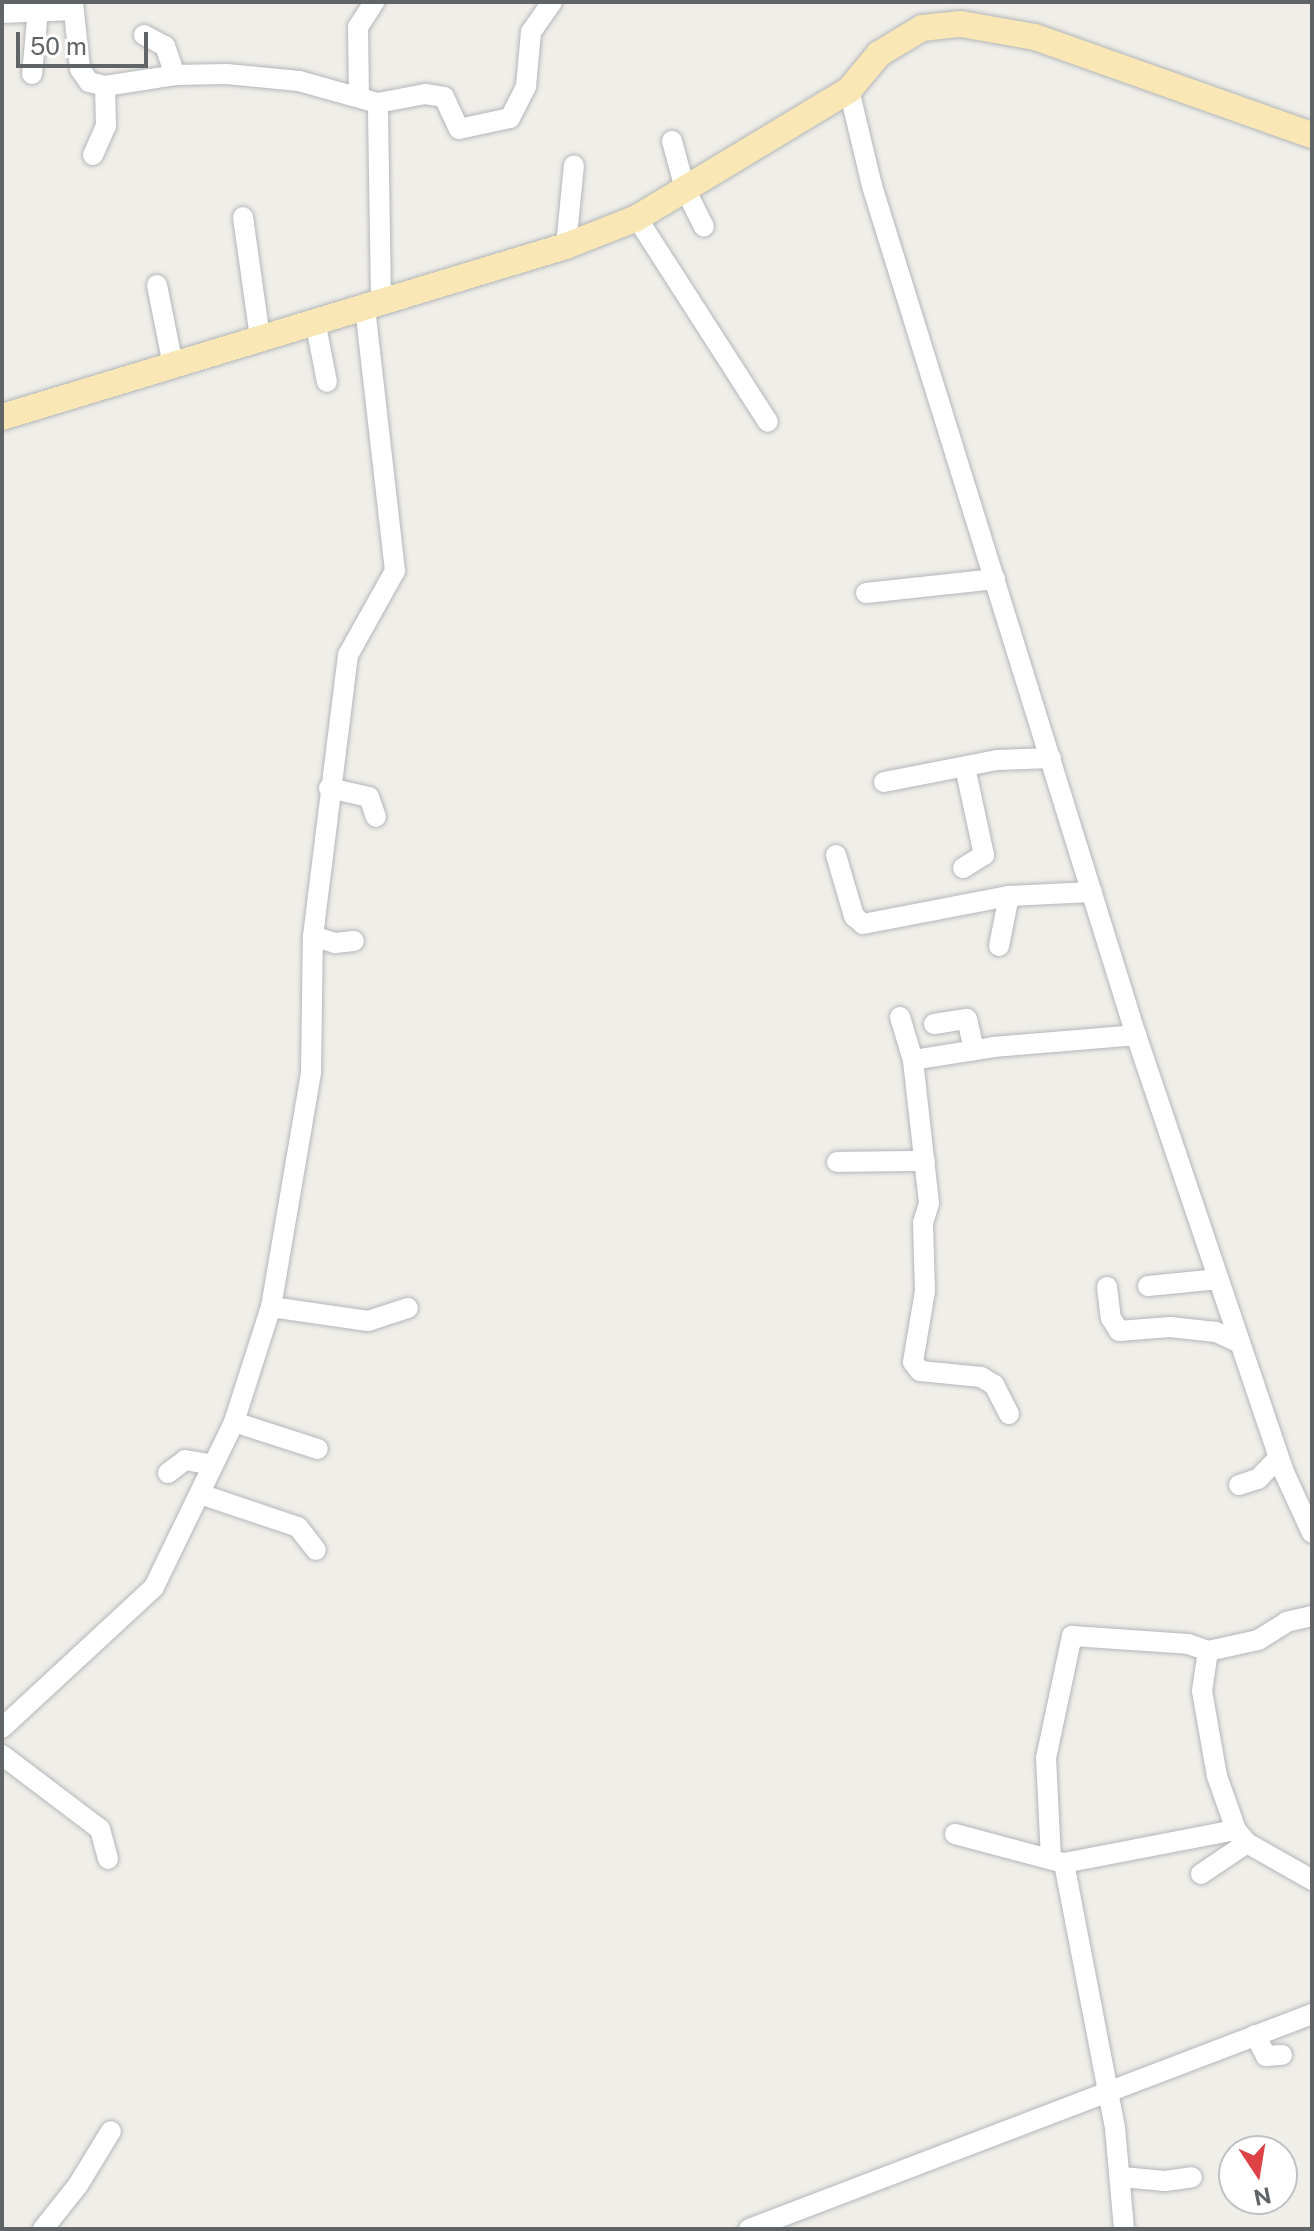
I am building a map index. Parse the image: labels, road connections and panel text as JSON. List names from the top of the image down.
{
  "scale_bar": "50 m",
  "north": "bottom"
}
